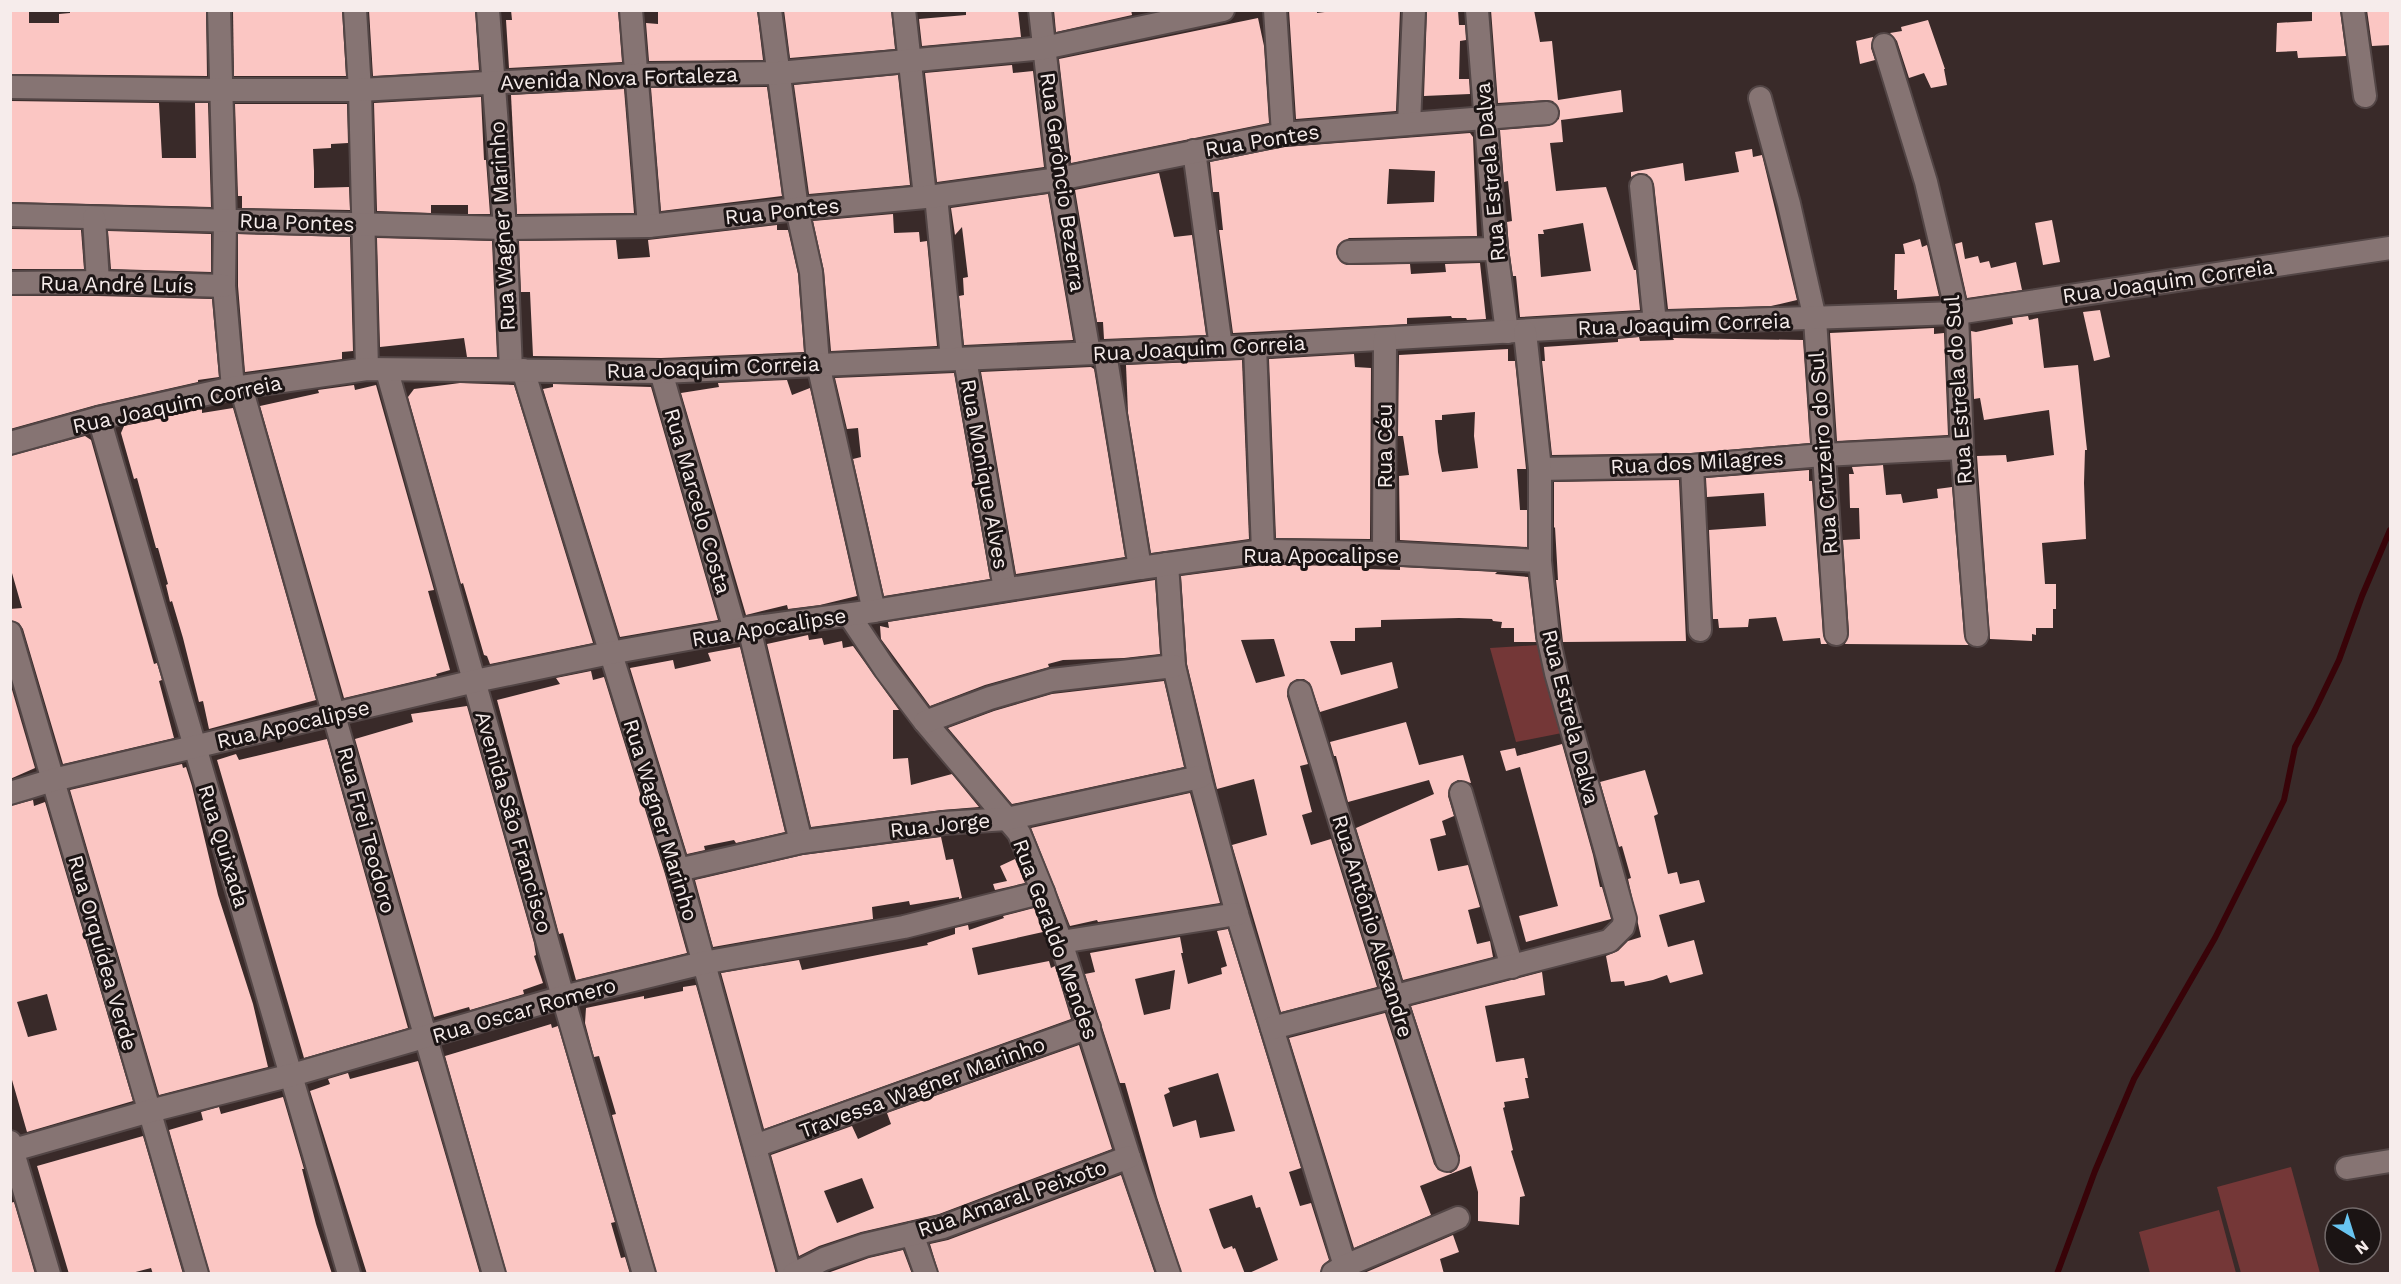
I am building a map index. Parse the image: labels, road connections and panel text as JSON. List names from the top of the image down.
{
  "streets": {
    "street": [
      "Avenida Nova Fortaleza",
      "Rua Pontes",
      "Rua Estrela Dalva",
      "Rua Gerôncio Bezerra",
      "Rua Wagner Marinho",
      "Rua Joaquim Correia",
      "Rua André Luís",
      "Rua Estrela do Sul",
      "Rua Céu",
      "Rua Cruzeiro do Sul",
      "Rua dos Milagres",
      "Rua Monique Alves",
      "Rua Marcelo Costa",
      "Rua Apocalipse",
      "Avenida São Francisco",
      "Rua Jorge",
      "Rua Frei Teodoro",
      "Rua Quixada",
      "Rua Antônio Alexandre",
      "Rua Geraldo Mendes",
      "Rua Orquídea Verde",
      "Rua Oscar Romero",
      "Travessa Wagner Marinho",
      "Rua Amaral Peixoto"
    ]
  },
  "crossings": [
    ["Avenida Nova Fortaleza", "Rua Gerôncio Bezerra"],
    ["Avenida Nova Fortaleza", "Rua Wagner Marinho"],
    ["Avenida Nova Fortaleza", "Rua Monique Alves"],
    ["Avenida Nova Fortaleza", "Avenida São Francisco"],
    ["Avenida Nova Fortaleza", "Rua Frei Teodoro"],
    ["Rua Pontes", "Rua Estrela Dalva"],
    ["Rua Pontes", "Rua Gerôncio Bezerra"],
    ["Rua Pontes", "Rua Wagner Marinho"],
    ["Rua Pontes", "Rua Monique Alves"],
    ["Rua Pontes", "Avenida São Francisco"],
    ["Rua Pontes", "Rua Frei Teodoro"],
    ["Rua Estrela Dalva", "Rua Joaquim Correia"],
    ["Rua Estrela Dalva", "Rua dos Milagres"],
    ["Rua Estrela Dalva", "Rua Apocalipse"],
    ["Rua Gerôncio Bezerra", "Rua Joaquim Correia"],
    ["Rua Gerôncio Bezerra", "Rua Apocalipse"],
    ["Rua Wagner Marinho", "Rua Joaquim Correia"],
    ["Rua Wagner Marinho", "Rua Apocalipse"],
    ["Rua Wagner Marinho", "Rua Jorge"],
    ["Rua Wagner Marinho", "Rua Oscar Romero"],
    ["Rua Wagner Marinho", "Travessa Wagner Marinho"],
    ["Rua Wagner Marinho", "Rua Amaral Peixoto"],
    ["Rua Joaquim Correia", "Rua Estrela do Sul"],
    ["Rua Joaquim Correia", "Rua Céu"],
    ["Rua Joaquim Correia", "Rua Cruzeiro do Sul"],
    ["Rua Joaquim Correia", "Rua Monique Alves"],
    ["Rua Joaquim Correia", "Rua Marcelo Costa"],
    ["Rua Joaquim Correia", "Avenida São Francisco"],
    ["Rua Joaquim Correia", "Rua Frei Teodoro"],
    ["Rua Joaquim Correia", "Rua Quixada"],
    ["Rua André Luís", "Rua Frei Teodoro"],
    ["Rua Estrela do Sul", "Rua dos Milagres"],
    ["Rua Céu", "Rua Apocalipse"],
    ["Rua Cruzeiro do Sul", "Rua dos Milagres"],
    ["Rua Monique Alves", "Rua Apocalipse"],
    ["Rua Marcelo Costa", "Rua Apocalipse"],
    ["Rua Marcelo Costa", "Rua Jorge"],
    ["Rua Apocalipse", "Avenida São Francisco"],
    ["Rua Apocalipse", "Rua Frei Teodoro"],
    ["Rua Apocalipse", "Rua Quixada"],
    ["Rua Apocalipse", "Rua Geraldo Mendes"],
    ["Rua Apocalipse", "Rua Orquídea Verde"],
    ["Avenida São Francisco", "Rua Oscar Romero"],
    ["Rua Jorge", "Rua Geraldo Mendes"],
    ["Rua Frei Teodoro", "Rua Oscar Romero"],
    ["Rua Quixada", "Rua Oscar Romero"],
    ["Rua Geraldo Mendes", "Rua Oscar Romero"],
    ["Rua Geraldo Mendes", "Travessa Wagner Marinho"],
    ["Rua Geraldo Mendes", "Rua Amaral Peixoto"],
    ["Rua Orquídea Verde", "Rua Oscar Romero"]
  ],
  "north": "bottom right"
}
